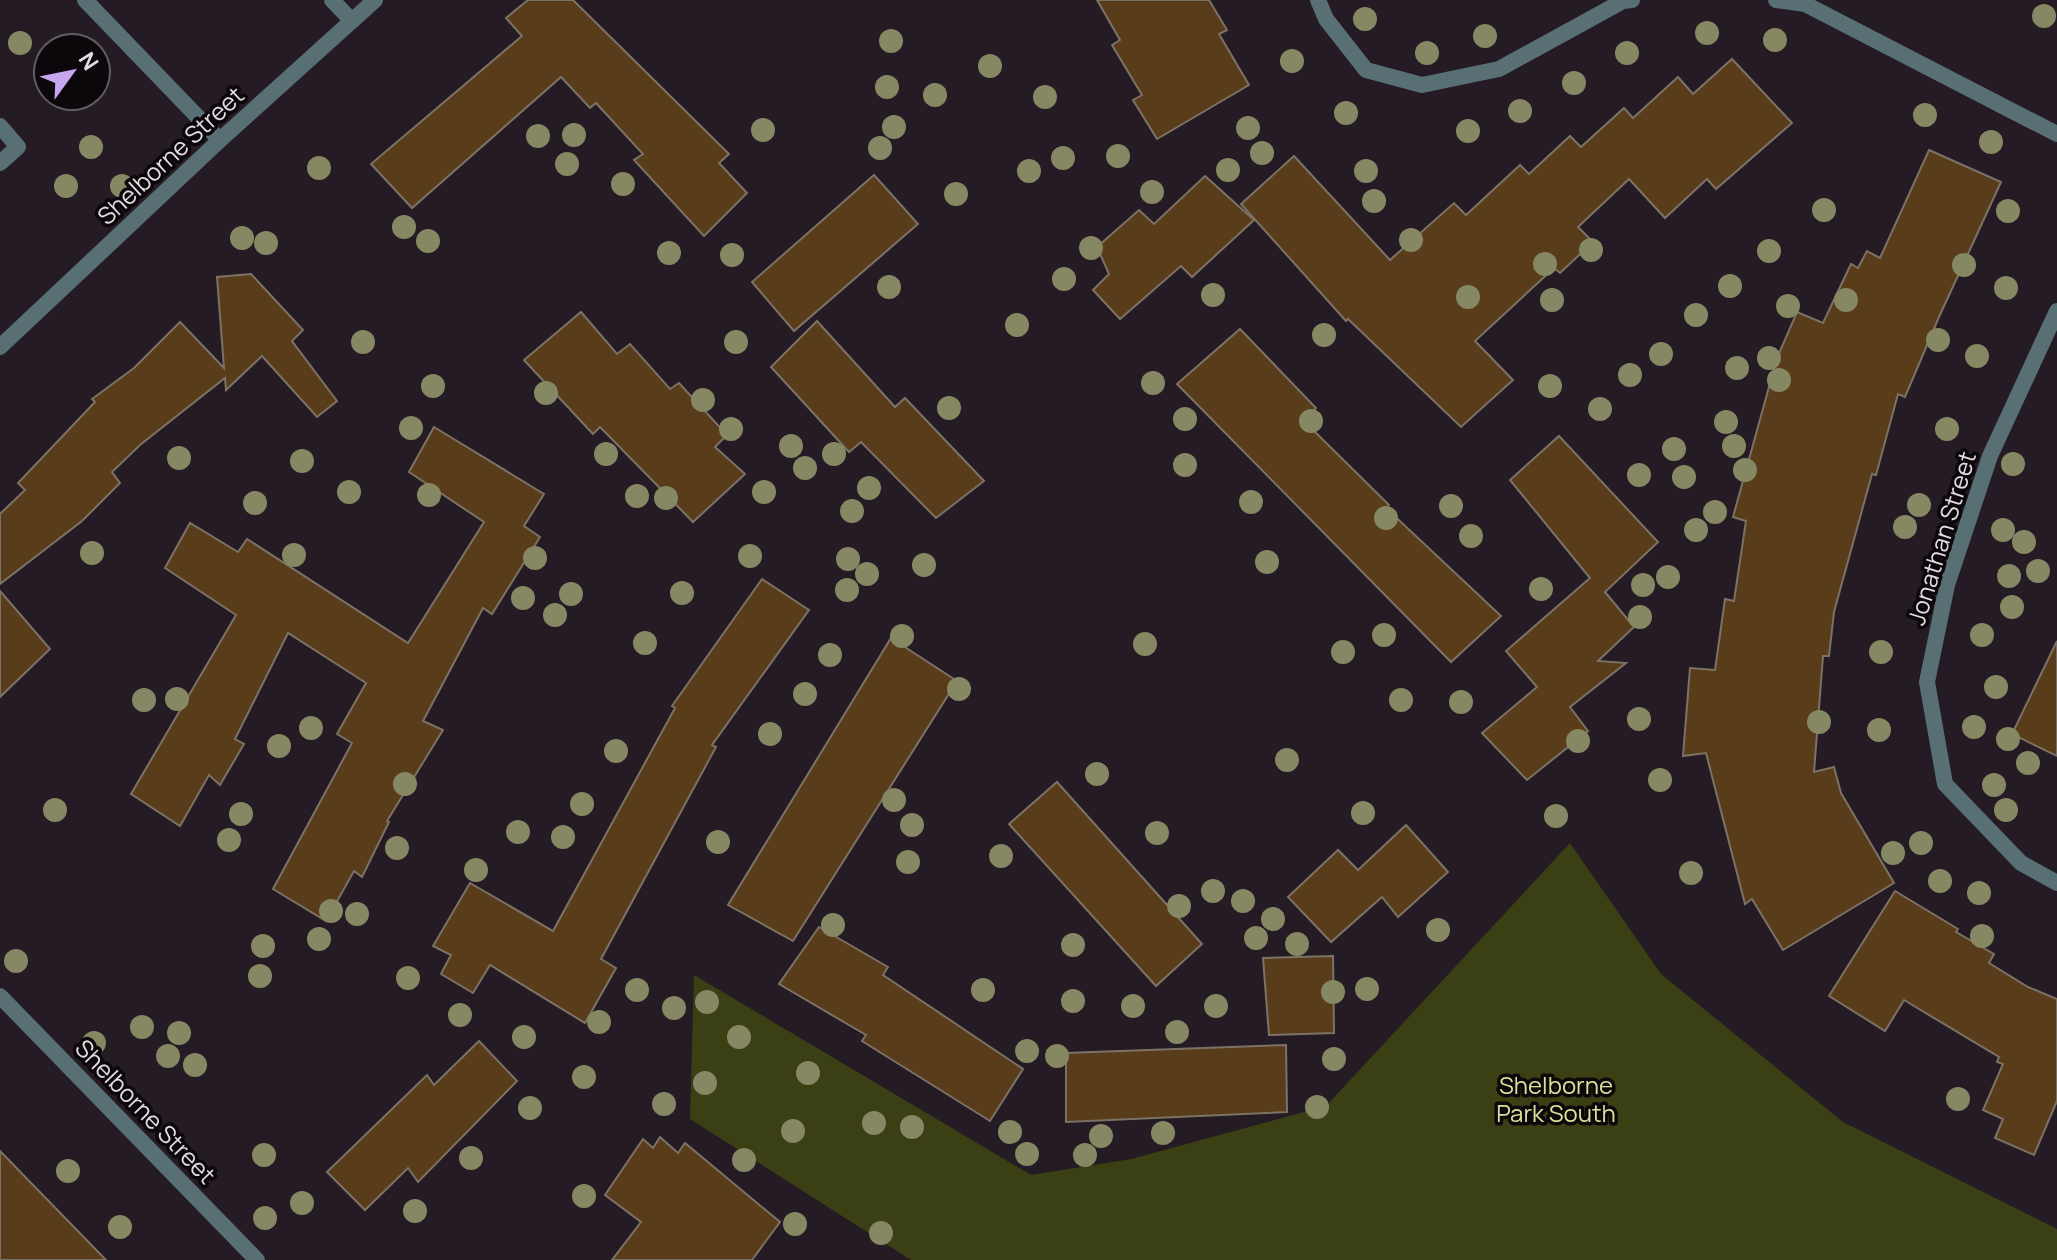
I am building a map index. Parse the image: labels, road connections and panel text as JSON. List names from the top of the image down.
{
  "streets": {
    "street": ["Shelborne Street", "Jonathan Street"]
  },
  "parks": ["Shelborne Park South"],
  "north": "top right"
}
